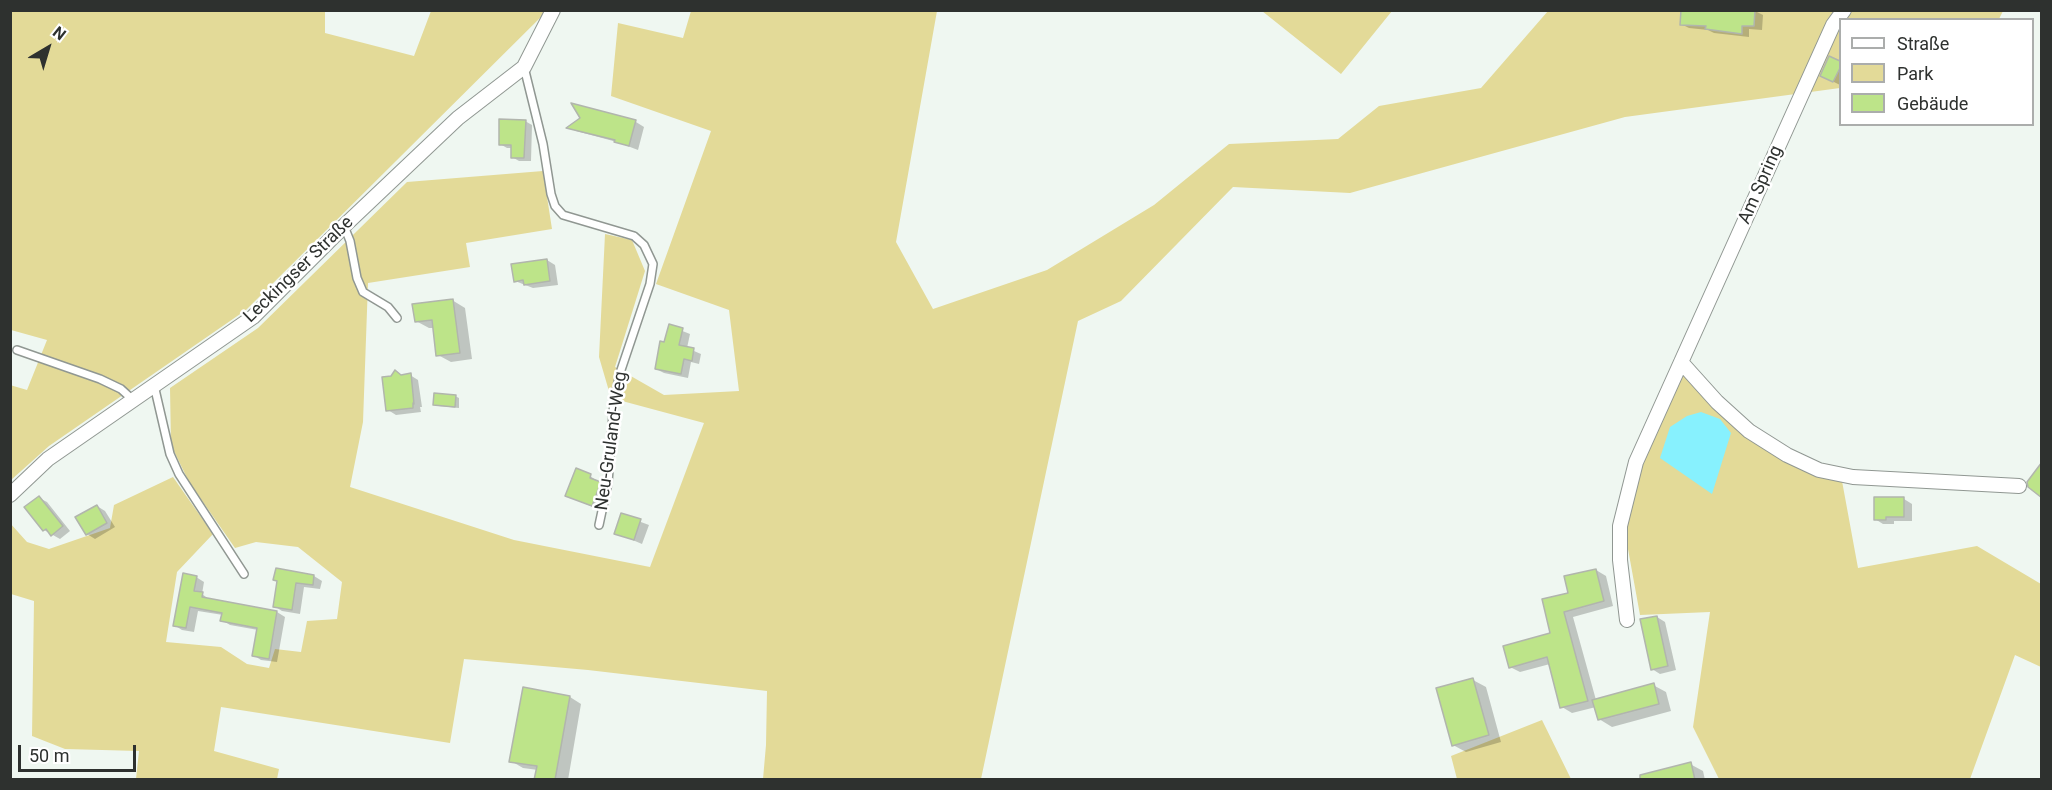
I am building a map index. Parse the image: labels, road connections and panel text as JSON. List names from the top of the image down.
{
  "streets": {
    "street": ["Am Spring", "Leckingser Straße"],
    "lane": ["Neu-Gruland-Weg"]
  },
  "crossings": [
    ["Leckingser Straße", "Neu-Gruland-Weg"]
  ],
  "legend": ["Straße", "Park", "Gebäude"],
  "scale_bar": "50 m",
  "north": "top right"
}
